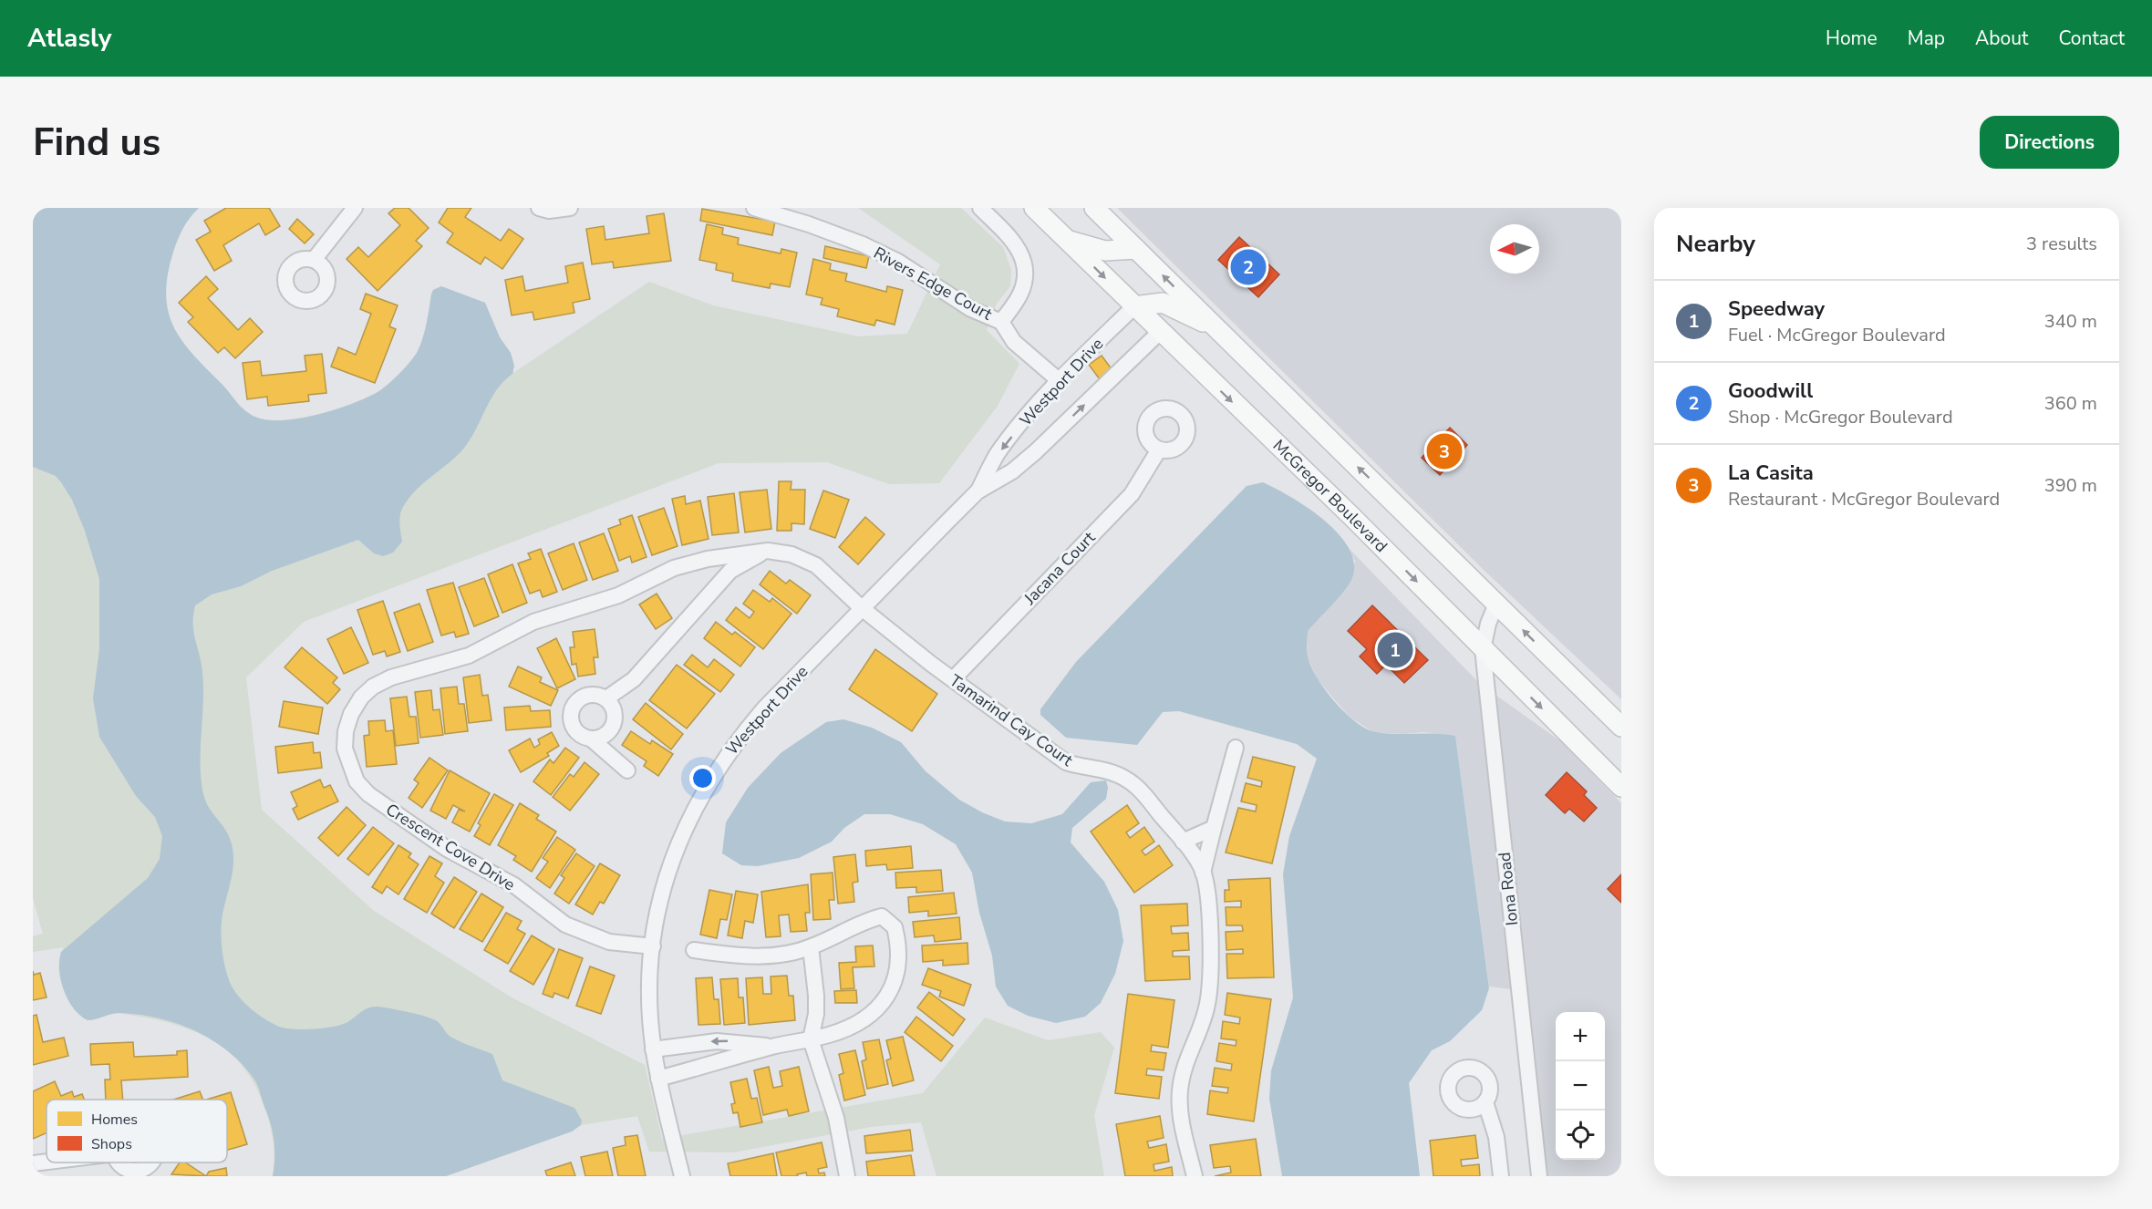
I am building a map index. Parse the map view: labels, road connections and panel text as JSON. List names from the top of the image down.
{
  "streets": {
    "main road": ["McGregor Boulevard"],
    "street": [
      "Rivers Edge Court",
      "Westport Drive",
      "Jacana Court",
      "Tamarind Cay Court",
      "Crescent Cove Drive",
      "Iona Road"
    ]
  },
  "crossings": [
    ["Rivers Edge Court", "Westport Drive"],
    ["Westport Drive", "McGregor Boulevard"],
    ["Westport Drive", "Tamarind Cay Court"],
    ["Westport Drive", "Crescent Cove Drive"],
    ["McGregor Boulevard", "Iona Road"],
    ["Jacana Court", "Tamarind Cay Court"],
    ["Tamarind Cay Court", "Crescent Cove Drive"]
  ],
  "legend": ["Homes", "Shops"],
  "north": "left",
  "page": {
    "header": "Atlasly",
    "nav": [
      "Home",
      "Map",
      "About",
      "Contact"
    ],
    "buttons": "Directions",
    "title": "Find us",
    "heading": ["Nearby", "3 results"],
    "pins": ["2", "3", "1"],
    "list": [
      {
        "mark": "1",
        "name": "Speedway",
        "note": "Fuel · McGregor Boulevard",
        "value": "340 m"
      },
      {
        "mark": "2",
        "name": "Goodwill",
        "note": "Shop · McGregor Boulevard",
        "value": "360 m"
      },
      {
        "mark": "3",
        "name": "La Casita",
        "note": "Restaurant · McGregor Boulevard",
        "value": "390 m"
      }
    ],
    "map_buttons": ["+", "−"]
  }
}
